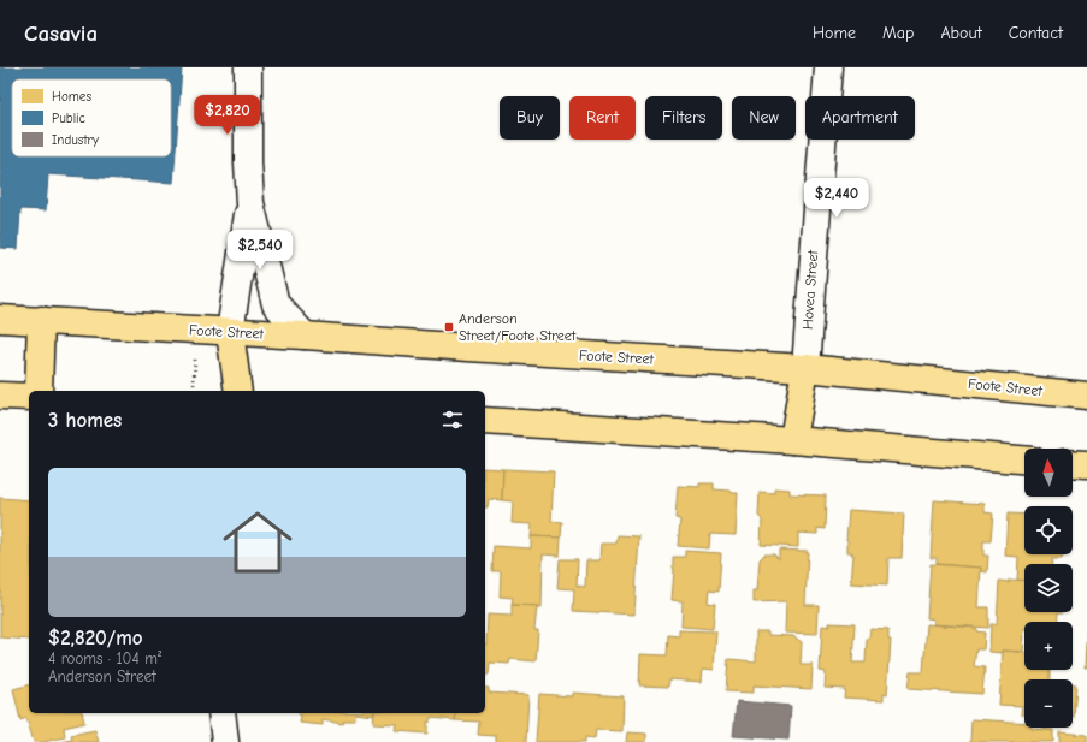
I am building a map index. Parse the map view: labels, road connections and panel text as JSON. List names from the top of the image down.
{
  "streets": {
    "main road": ["Foote Street"],
    "street": ["Hovea Street"]
  },
  "crossings": [
    ["Hovea Street", "Foote Street"]
  ],
  "places": {
    "transit": ["Anderson Street/Foote Street"]
  },
  "legend": ["Homes", "Public", "Industry"],
  "north": "top",
  "page": {
    "header": "Casavia",
    "nav": [
      "Home",
      "Map",
      "About",
      "Contact"
    ],
    "price": ["$2,820", "$2,440", "$2,540"],
    "chip": [
      "Buy",
      "Rent",
      "Filters",
      "New",
      "Apartment"
    ],
    "heading": "3 homes",
    "map_buttons": ["+", "−"],
    "list": [
      {
        "name": "$2,820/mo",
        "note": "4 rooms · 104 m² · Anderson Street"
      }
    ]
  }
}
